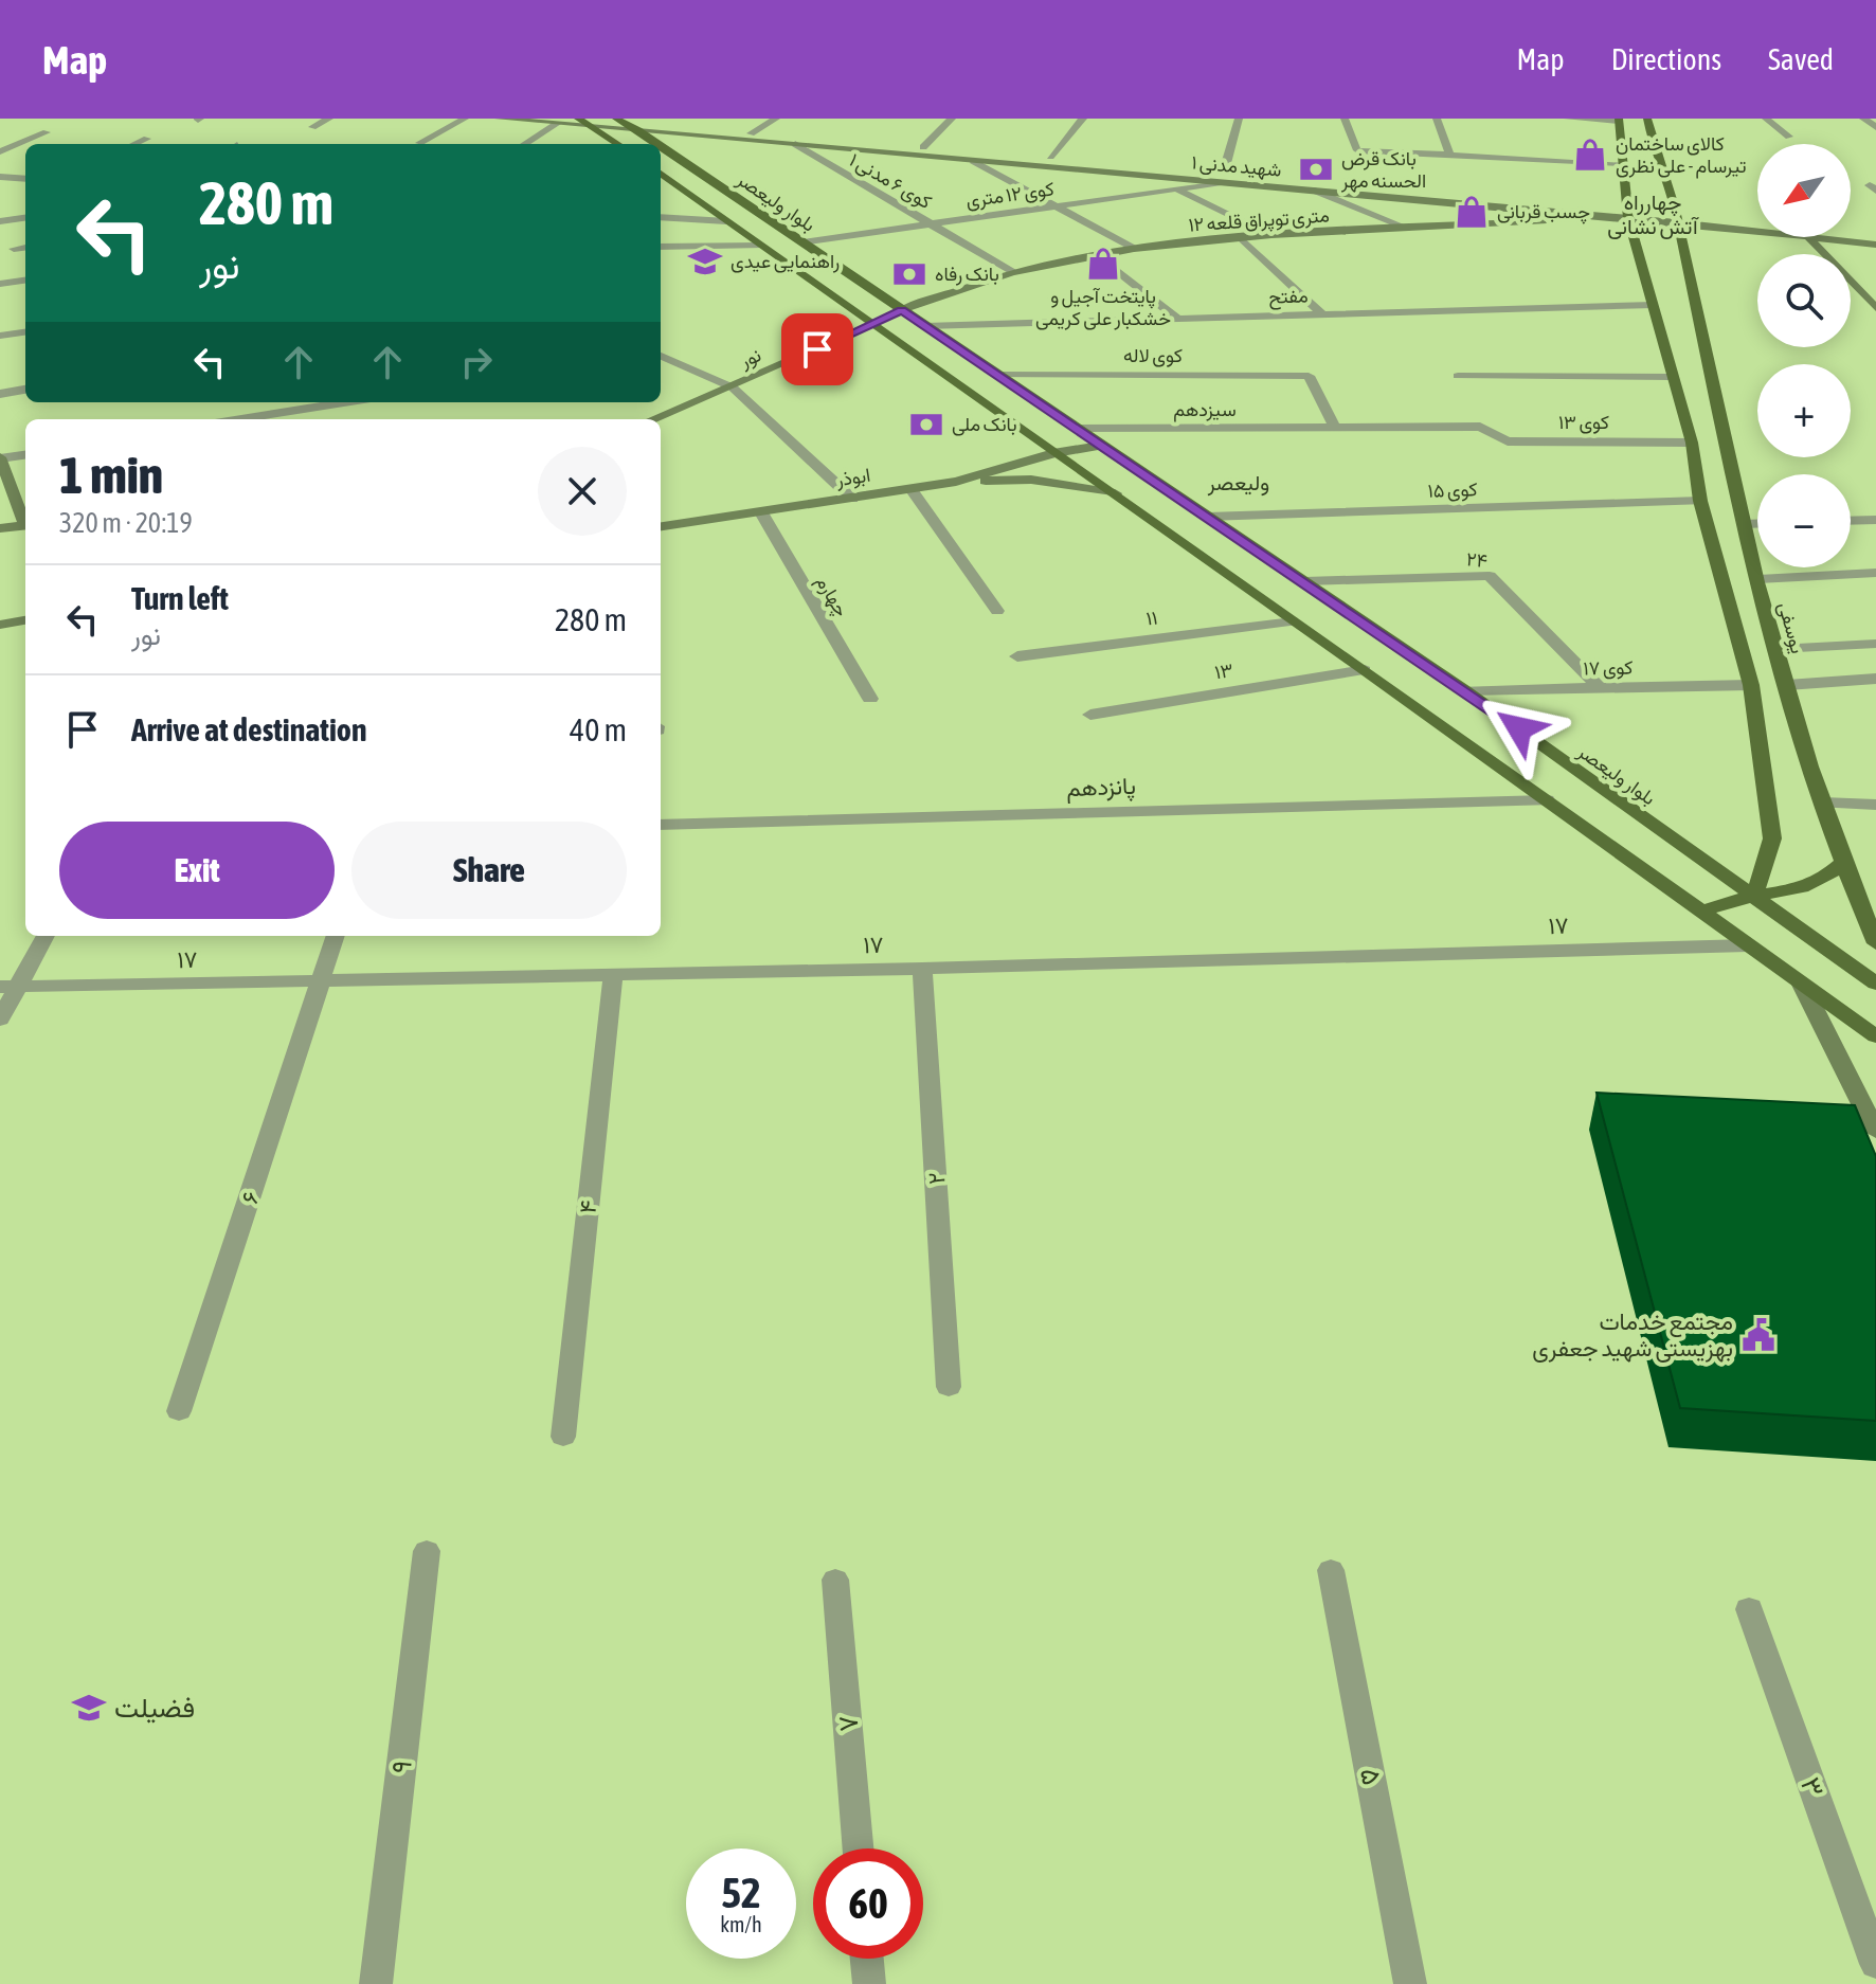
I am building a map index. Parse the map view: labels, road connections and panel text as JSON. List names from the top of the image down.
{
  "streets": {
    "main road": [
      "شهید مدنی ۱",
      "بلوار ولیعصر",
      "۱۲ متری توپراق قلعه",
      "نور",
      "ابوذر",
      "یوسفی"
    ],
    "street": [
      "کوی ۶ مدنی ۱",
      "کوی ۱۲ متری",
      "مفتح",
      "کوی لاله",
      "سیزدهم",
      "کوی ۱۳",
      "کوی ۱۵",
      "۲۴",
      "چهارم",
      "۱۱",
      "کوی ۱۷",
      "۱۳",
      "پانزدهم",
      "۱۷",
      "۲",
      "۶",
      "۴",
      "۷",
      "۹",
      "۵",
      "۳"
    ]
  },
  "crossings": [
    ["شهید مدنی ۱", "کوی ۶ مدنی ۱"],
    ["شهید مدنی ۱", "کوی ۱۲ متری"],
    ["شهید مدنی ۱", "بلوار ولیعصر"],
    ["شهید مدنی ۱", "۱۲ متری توپراق قلعه"],
    ["شهید مدنی ۱", "یوسفی"],
    ["کوی ۶ مدنی ۱", "کوی ۱۲ متری"],
    ["کوی ۶ مدنی ۱", "۱۲ متری توپراق قلعه"],
    ["کوی ۱۲ متری", "بلوار ولیعصر"],
    ["بلوار ولیعصر", "۱۲ متری توپراق قلعه"],
    ["بلوار ولیعصر", "مفتح"],
    ["بلوار ولیعصر", "کوی لاله"],
    ["بلوار ولیعصر", "نور"],
    ["بلوار ولیعصر", "سیزدهم"],
    ["بلوار ولیعصر", "ابوذر"],
    ["بلوار ولیعصر", "کوی ۱۵"],
    ["بلوار ولیعصر", "۲۴"],
    ["بلوار ولیعصر", "۱۱"],
    ["بلوار ولیعصر", "یوسفی"],
    ["بلوار ولیعصر", "کوی ۱۷"],
    ["بلوار ولیعصر", "۱۳"],
    ["بلوار ولیعصر", "پانزدهم"],
    ["بلوار ولیعصر", "۱۷"],
    ["۱۲ متری توپراق قلعه", "یوسفی"],
    ["مفتح", "یوسفی"],
    ["کوی لاله", "سیزدهم"],
    ["سیزدهم", "کوی ۱۳"],
    ["کوی ۱۳", "یوسفی"],
    ["ابوذر", "چهارم"],
    ["کوی ۱۵", "یوسفی"],
    ["۲۴", "کوی ۱۷"],
    ["یوسفی", "کوی ۱۷"],
    ["۱۷", "۲"],
    ["۱۷", "۶"],
    ["۱۷", "۴"]
  ],
  "districts": ["چهارراه آتش نشانی", "ولیعصر"],
  "places": {
    "shop": ["کالای ساختمان تیرسام - علی نظری", "چسب قربانی", "پایتخت آجیل و خشکبار علی کریمی"],
    "bank": ["بانک قرض الحسنه مهر", "بانک رفاه", "بانک ملی"],
    "school or university": ["راهنمایی عیدی", "فضیلت"],
    "public building": ["مجتمع خدمات بهزیستی شهید جعفری"]
  },
  "north": "bottom left",
  "page": {
    "header": "Map",
    "nav": ["Map", "Directions", "Saved"],
    "map_buttons": ["+", "−"],
    "turn": ["280 m", "نور"],
    "heading": ["1 min", "320 m · 20:19"],
    "list": [
      {
        "name": "Turn left",
        "note": "نور",
        "value": "280 m"
      },
      {
        "name": "Arrive at destination",
        "value": "40 m"
      }
    ],
    "buttons": ["Exit", "Share"],
    "speed": "52 km/h",
    "limit": "60"
  }
}
